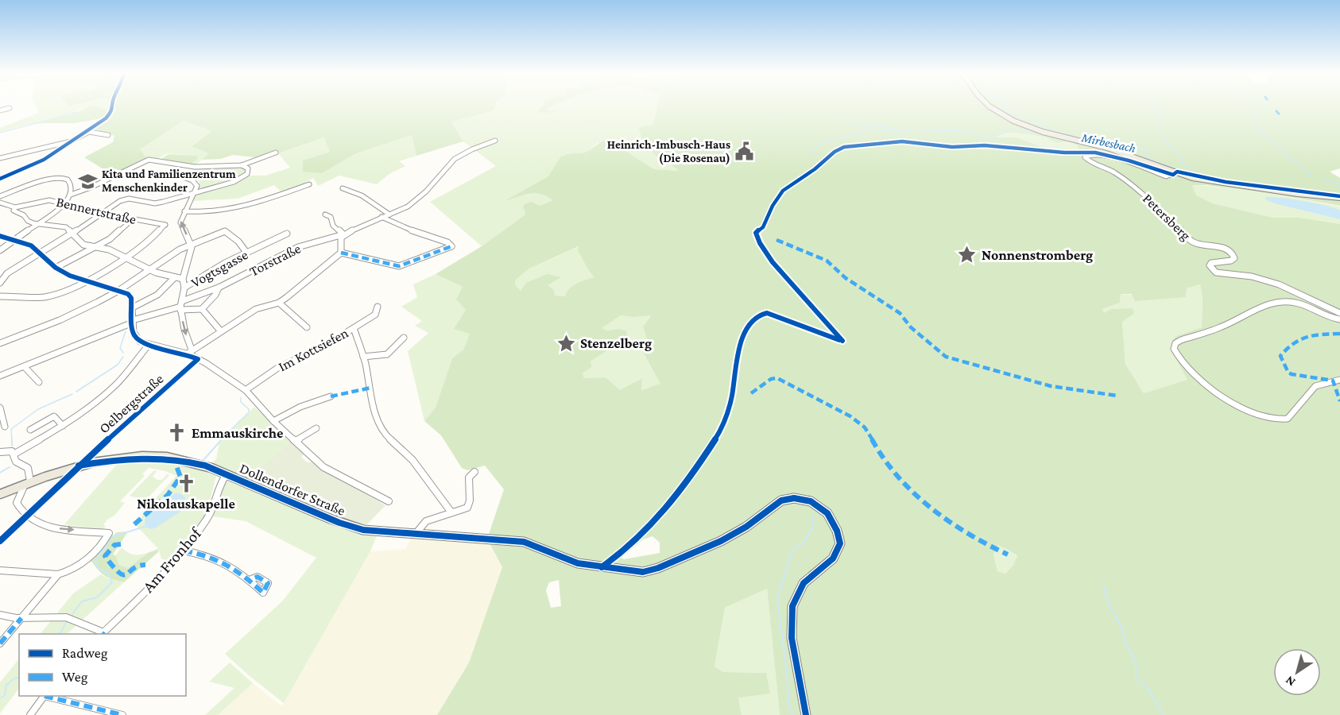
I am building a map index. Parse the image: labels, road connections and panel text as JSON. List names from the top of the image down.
{
  "streets": {
    "main road": ["Dollendorfer Straße"],
    "street": [
      "Bennertstraße",
      "Petersberg",
      "Torstraße",
      "Vogtsgasse",
      "Im Kottsiefen",
      "Oelbergstraße",
      "Am Fronhof"
    ]
  },
  "crossings": [
    ["Torstraße", "Vogtsgasse"],
    ["Oelbergstraße", "Dollendorfer Straße"],
    ["Dollendorfer Straße", "Am Fronhof"]
  ],
  "water": ["Mirbesbach"],
  "places": {
    "public building": ["Heinrich-Imbusch-Haus (Die Rosenau)"],
    "school or university": ["Kita und Familienzentrum Menschenkinder"],
    "place": ["Nonnenstromberg", "Stenzelberg"],
    "church": ["Emmauskirche", "Nikolauskapelle"]
  },
  "legend": ["Radweg", "Weg"],
  "north": "bottom left"
}
